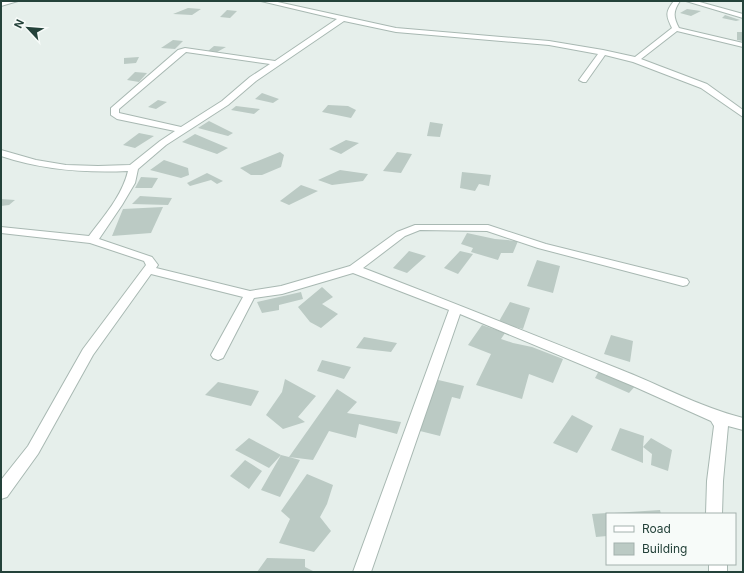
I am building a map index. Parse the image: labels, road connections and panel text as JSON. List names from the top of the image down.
{
  "legend": ["Road", "Building"],
  "north": "top left"
}
